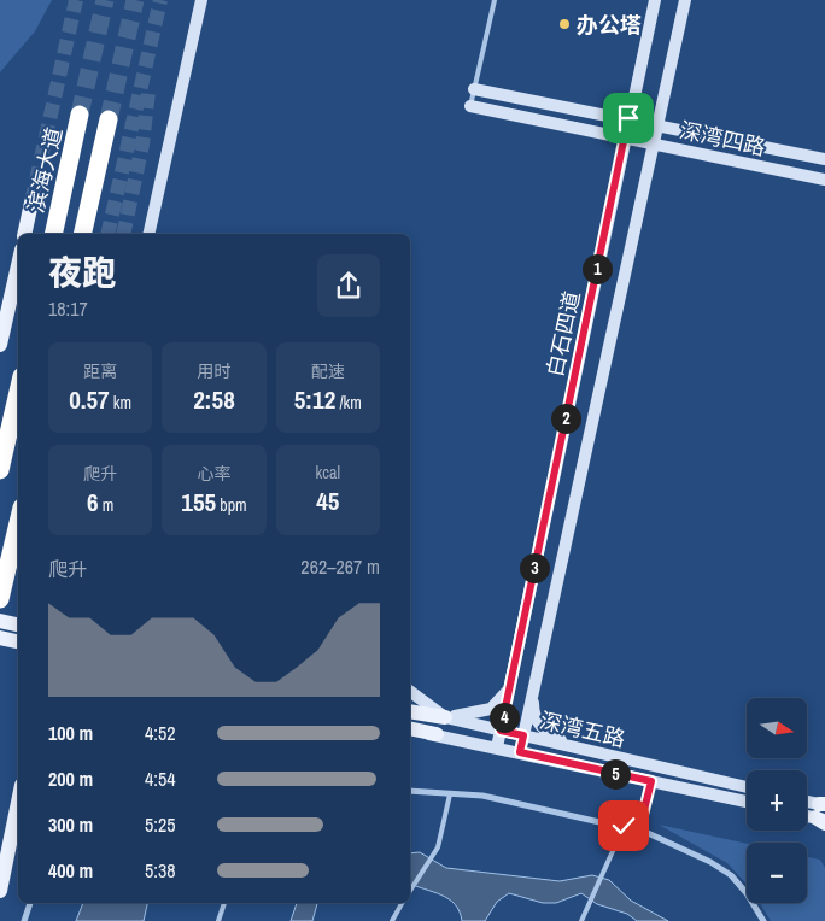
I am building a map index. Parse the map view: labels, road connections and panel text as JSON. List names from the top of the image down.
{
  "streets": {
    "highway": ["滨海大道"],
    "street": ["深湾四路", "白石四道", "深湾五路"]
  },
  "crossings": [
    ["深湾四路", "白石四道"],
    ["白石四道", "深湾五路"]
  ],
  "places": ["办公塔"],
  "north": "right",
  "page": {
    "heading": ["夜跑", "18:17"],
    "pins": [
      "1",
      "2",
      "3",
      "4",
      "5"
    ],
    "stats": [
      ["距离", "0.57 km"],
      ["用时", "2:58"],
      ["配速", "5:12 /km"],
      ["爬升", "6 m"],
      ["心率", "155 bpm"],
      ["kcal", "45"]
    ],
    "chart": ["爬升", "262–267 m"],
    "map_buttons": ["+", "−"],
    "list": [
      {
        "name": "100 m",
        "note": "4:52"
      },
      {
        "name": "200 m",
        "note": "4:54"
      },
      {
        "name": "300 m",
        "note": "5:25"
      },
      {
        "name": "400 m",
        "note": "5:38"
      }
    ]
  }
}
